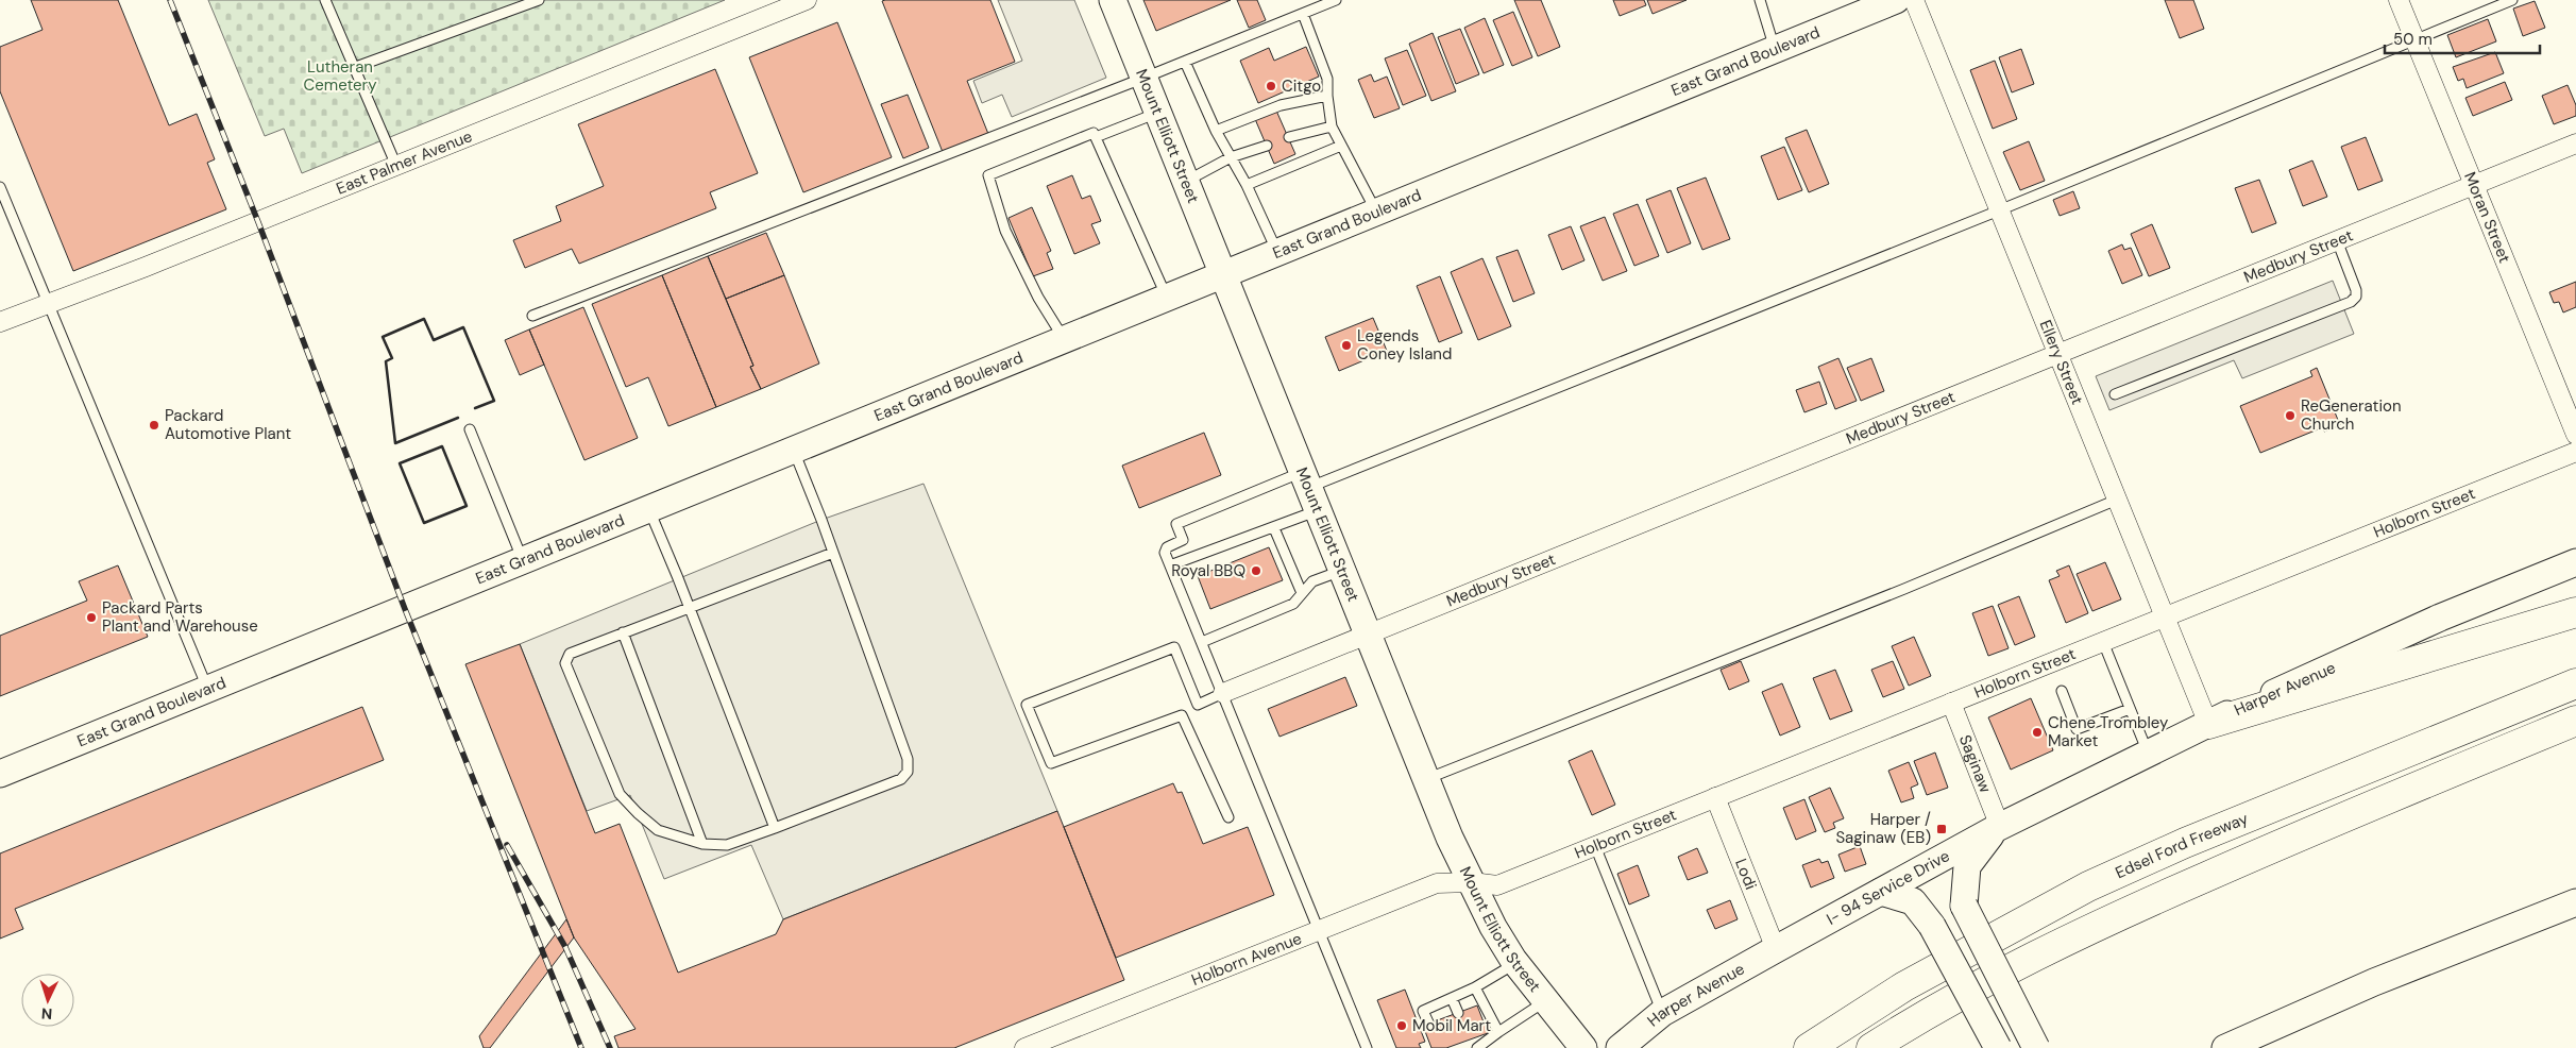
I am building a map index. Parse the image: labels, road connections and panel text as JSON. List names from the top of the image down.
{
  "streets": {
    "highway": ["Edsel Ford Freeway"],
    "main road": [
      "East Grand Boulevard",
      "Mount Elliott Street",
      "Harper Avenue",
      "I- 94 Service Drive"
    ],
    "street": [
      "East Palmer Avenue",
      "Moran Street",
      "Medbury Street",
      "Ellery Street",
      "Holborn Street",
      "Saginaw",
      "Lodi",
      "Holborn Avenue"
    ]
  },
  "crossings": [
    ["East Grand Boulevard", "Mount Elliott Street"],
    ["Mount Elliott Street", "Medbury Street"],
    ["Mount Elliott Street", "Holborn Street"],
    ["Mount Elliott Street", "Holborn Avenue"],
    ["Moran Street", "Medbury Street"],
    ["Medbury Street", "Ellery Street"],
    ["Ellery Street", "Holborn Street"],
    ["Ellery Street", "Harper Avenue"],
    ["Holborn Street", "Saginaw"],
    ["Holborn Street", "Lodi"],
    ["Holborn Street", "Holborn Avenue"],
    ["Harper Avenue", "Saginaw"],
    ["Harper Avenue", "Lodi"],
    ["Harper Avenue", "I- 94 Service Drive"],
    ["Saginaw", "I- 94 Service Drive"],
    ["Lodi", "I- 94 Service Drive"]
  ],
  "parks": ["Lutheran Cemetery"],
  "places": {
    "other": [
      "Citgo",
      "Legends Coney Island",
      "ReGeneration Church",
      "Packard Automotive Plant",
      "Royal BBQ",
      "Packard Parts Plant and Warehouse",
      "Chene Trombley Market",
      "Mobil Mart"
    ],
    "transit": ["Harper / Saginaw (EB)"]
  },
  "scale_bar": "50 m",
  "north": "bottom"
}
